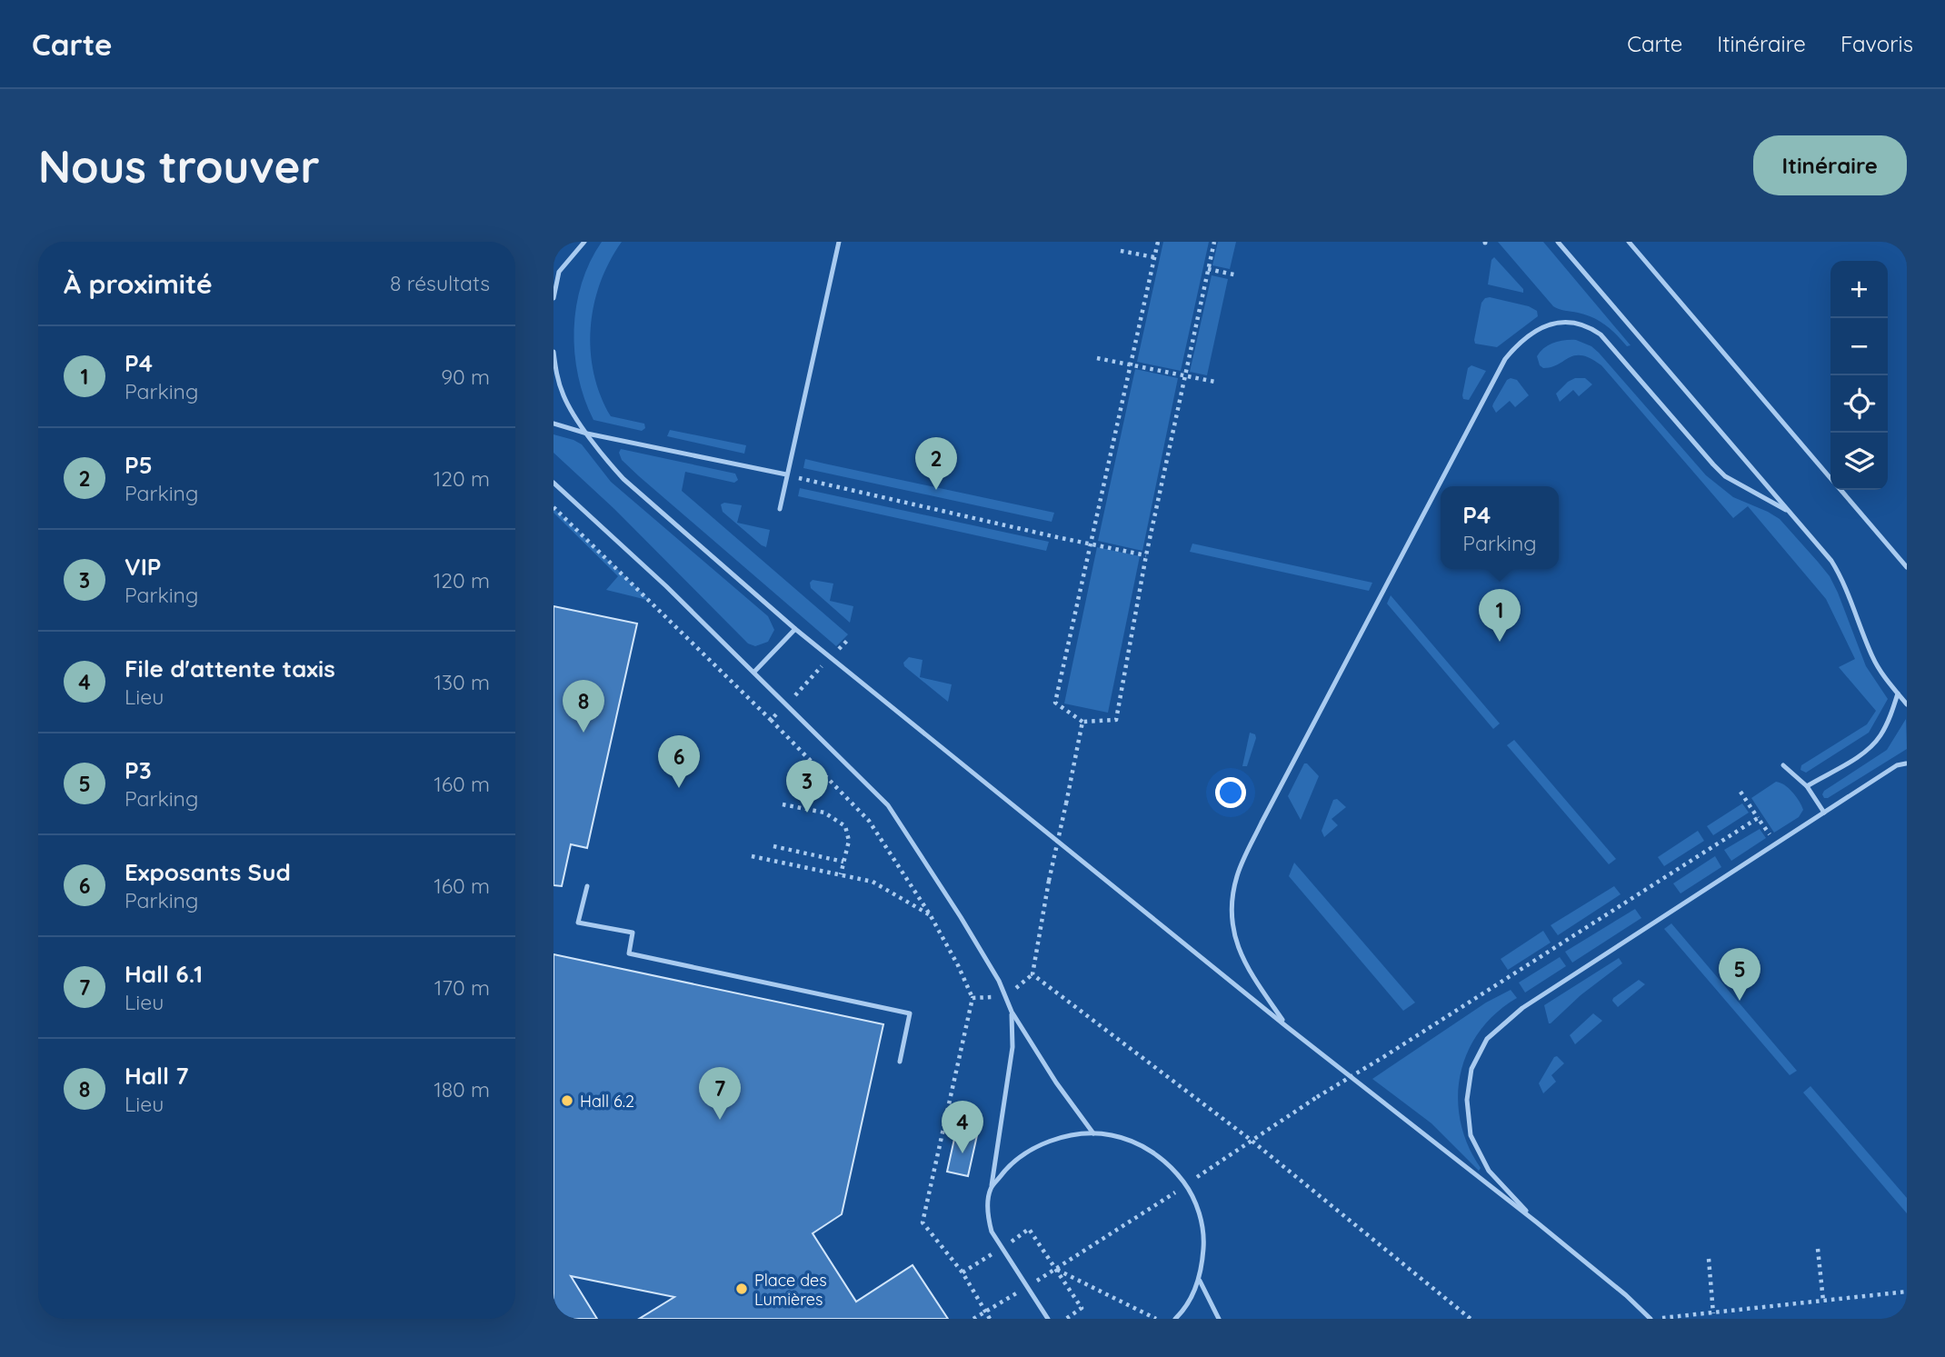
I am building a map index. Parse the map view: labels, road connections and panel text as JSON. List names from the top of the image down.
{
  "places": ["Hall 6.2", "Place des Lumières"],
  "page": {
    "header": "Carte",
    "nav": ["Carte", "Itinéraire", "Favoris"],
    "buttons": "Itinéraire",
    "title": "Nous trouver",
    "heading": ["À proximité", "8 résultats"],
    "map_buttons": ["+", "−"],
    "list": [
      {
        "mark": "1",
        "name": "P4",
        "note": "Parking",
        "value": "90 m"
      },
      {
        "mark": "2",
        "name": "P5",
        "note": "Parking",
        "value": "120 m"
      },
      {
        "mark": "3",
        "name": "VIP",
        "note": "Parking",
        "value": "120 m"
      },
      {
        "mark": "4",
        "name": "File d'attente taxis",
        "note": "Lieu",
        "value": "130 m"
      },
      {
        "mark": "5",
        "name": "P3",
        "note": "Parking",
        "value": "160 m"
      },
      {
        "mark": "6",
        "name": "Exposants Sud",
        "note": "Parking",
        "value": "160 m"
      },
      {
        "mark": "7",
        "name": "Hall 6.1",
        "note": "Lieu",
        "value": "170 m"
      },
      {
        "mark": "8",
        "name": "Hall 7",
        "note": "Lieu",
        "value": "180 m"
      }
    ],
    "pins": [
      "2",
      "1",
      "8",
      "6",
      "3",
      "5",
      "7",
      "4"
    ],
    "popup": ["P4", "Parking"]
  }
}
